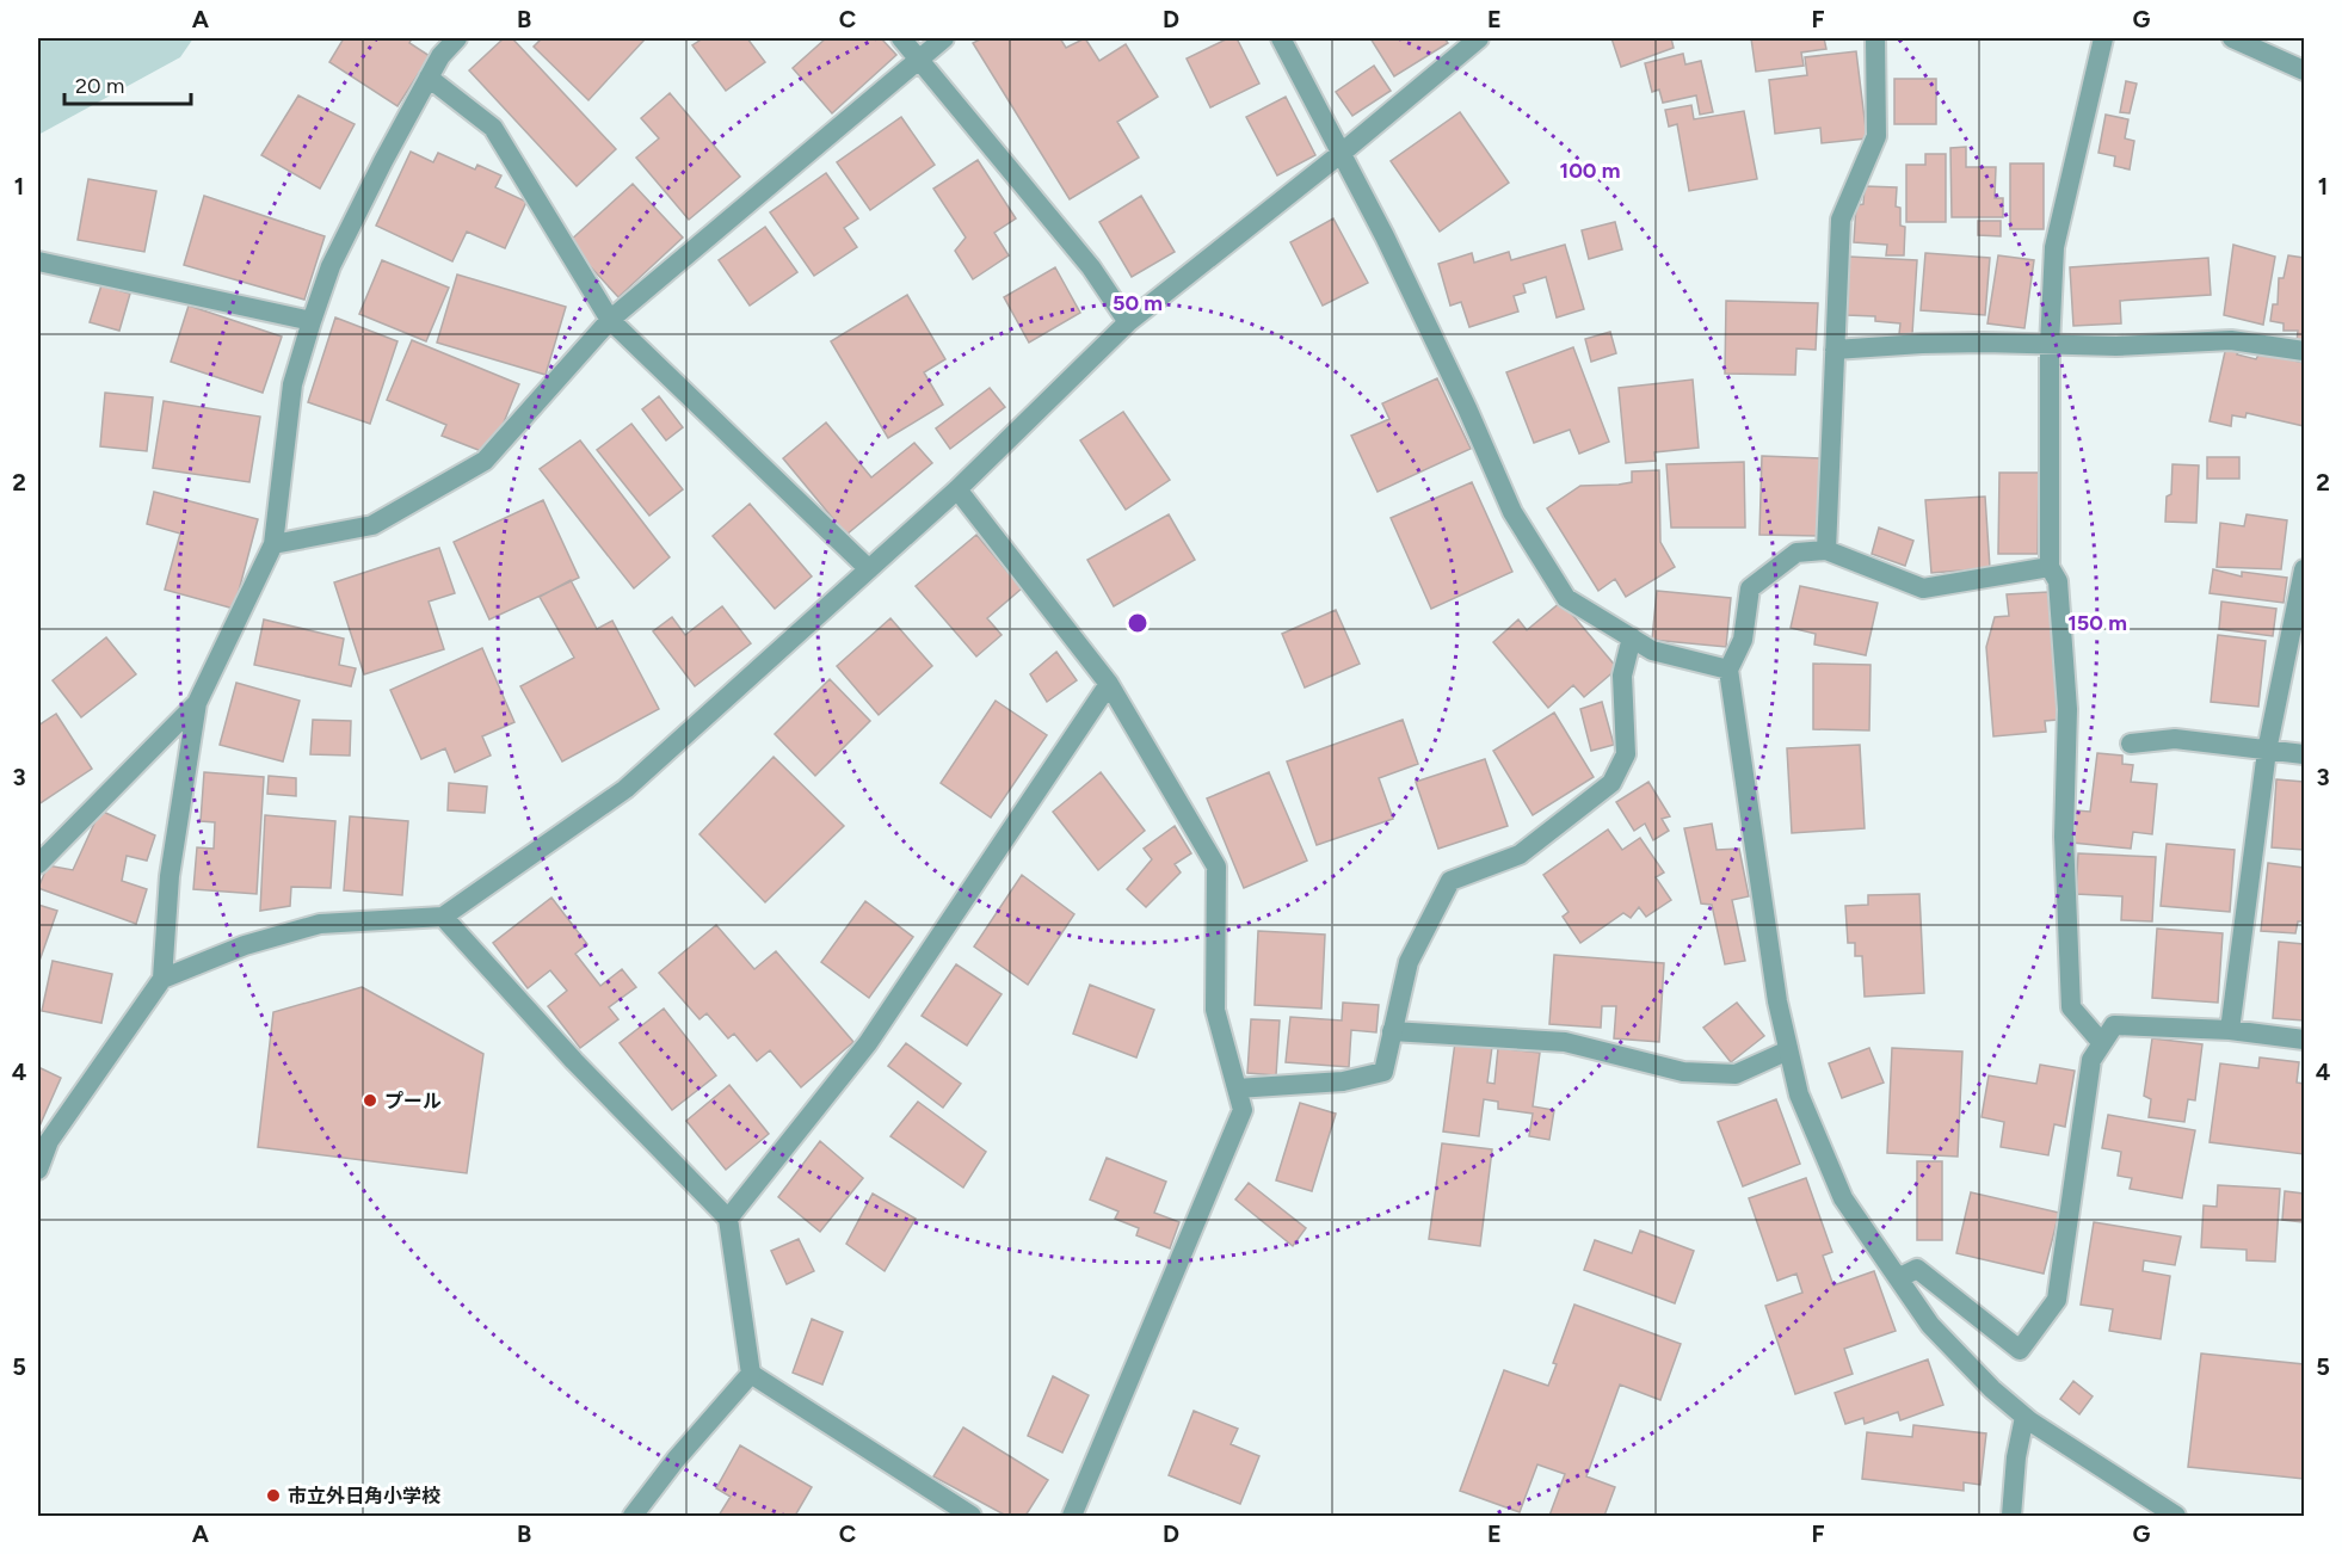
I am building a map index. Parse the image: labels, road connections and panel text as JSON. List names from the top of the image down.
{
  "places": ["プール", "市立外日角小学校"],
  "scale_bar": "20 m",
  "grid": {
    "columns": [
      "A",
      "B",
      "C",
      "D",
      "E",
      "F",
      "G"
    ],
    "rows": [
      "1",
      "2",
      "3",
      "4",
      "5"
    ]
  },
  "rings": ["100 m", "50 m", "150 m"]
}
